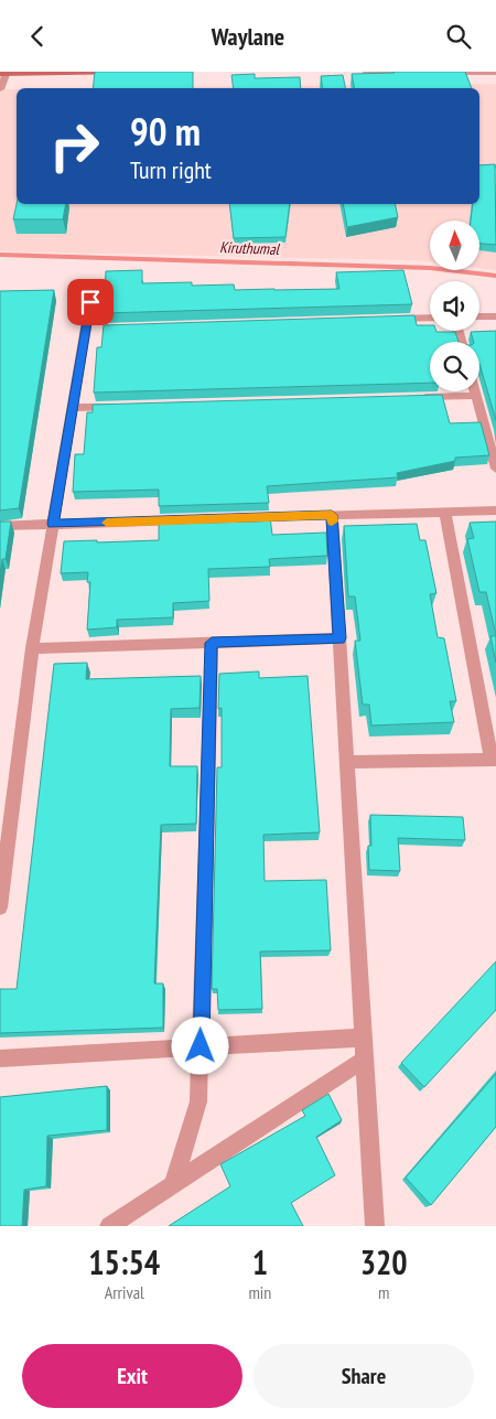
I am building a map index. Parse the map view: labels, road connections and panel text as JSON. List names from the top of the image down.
{
  "water": ["Kiruthumal"],
  "north": "top",
  "page": {
    "header": "Waylane",
    "turn": ["90 m", "Turn right"],
    "eta": [
      "15:54",
      "Arrival",
      "1",
      "min",
      "320",
      "m"
    ],
    "buttons": ["Exit", "Share"]
  }
}
